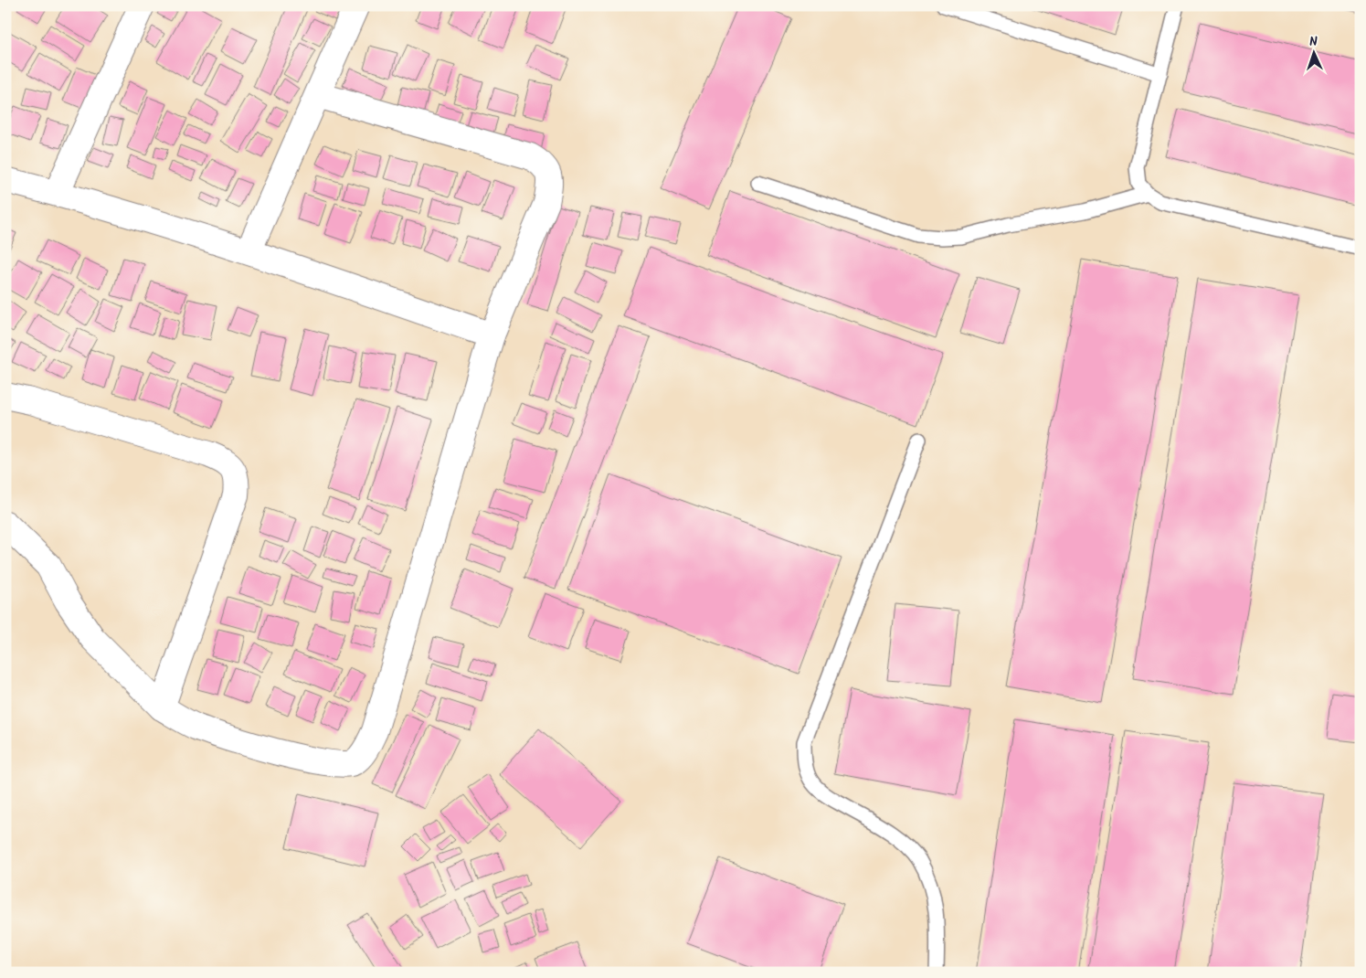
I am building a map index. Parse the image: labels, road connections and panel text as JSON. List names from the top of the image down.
{
  "north": "top"
}
